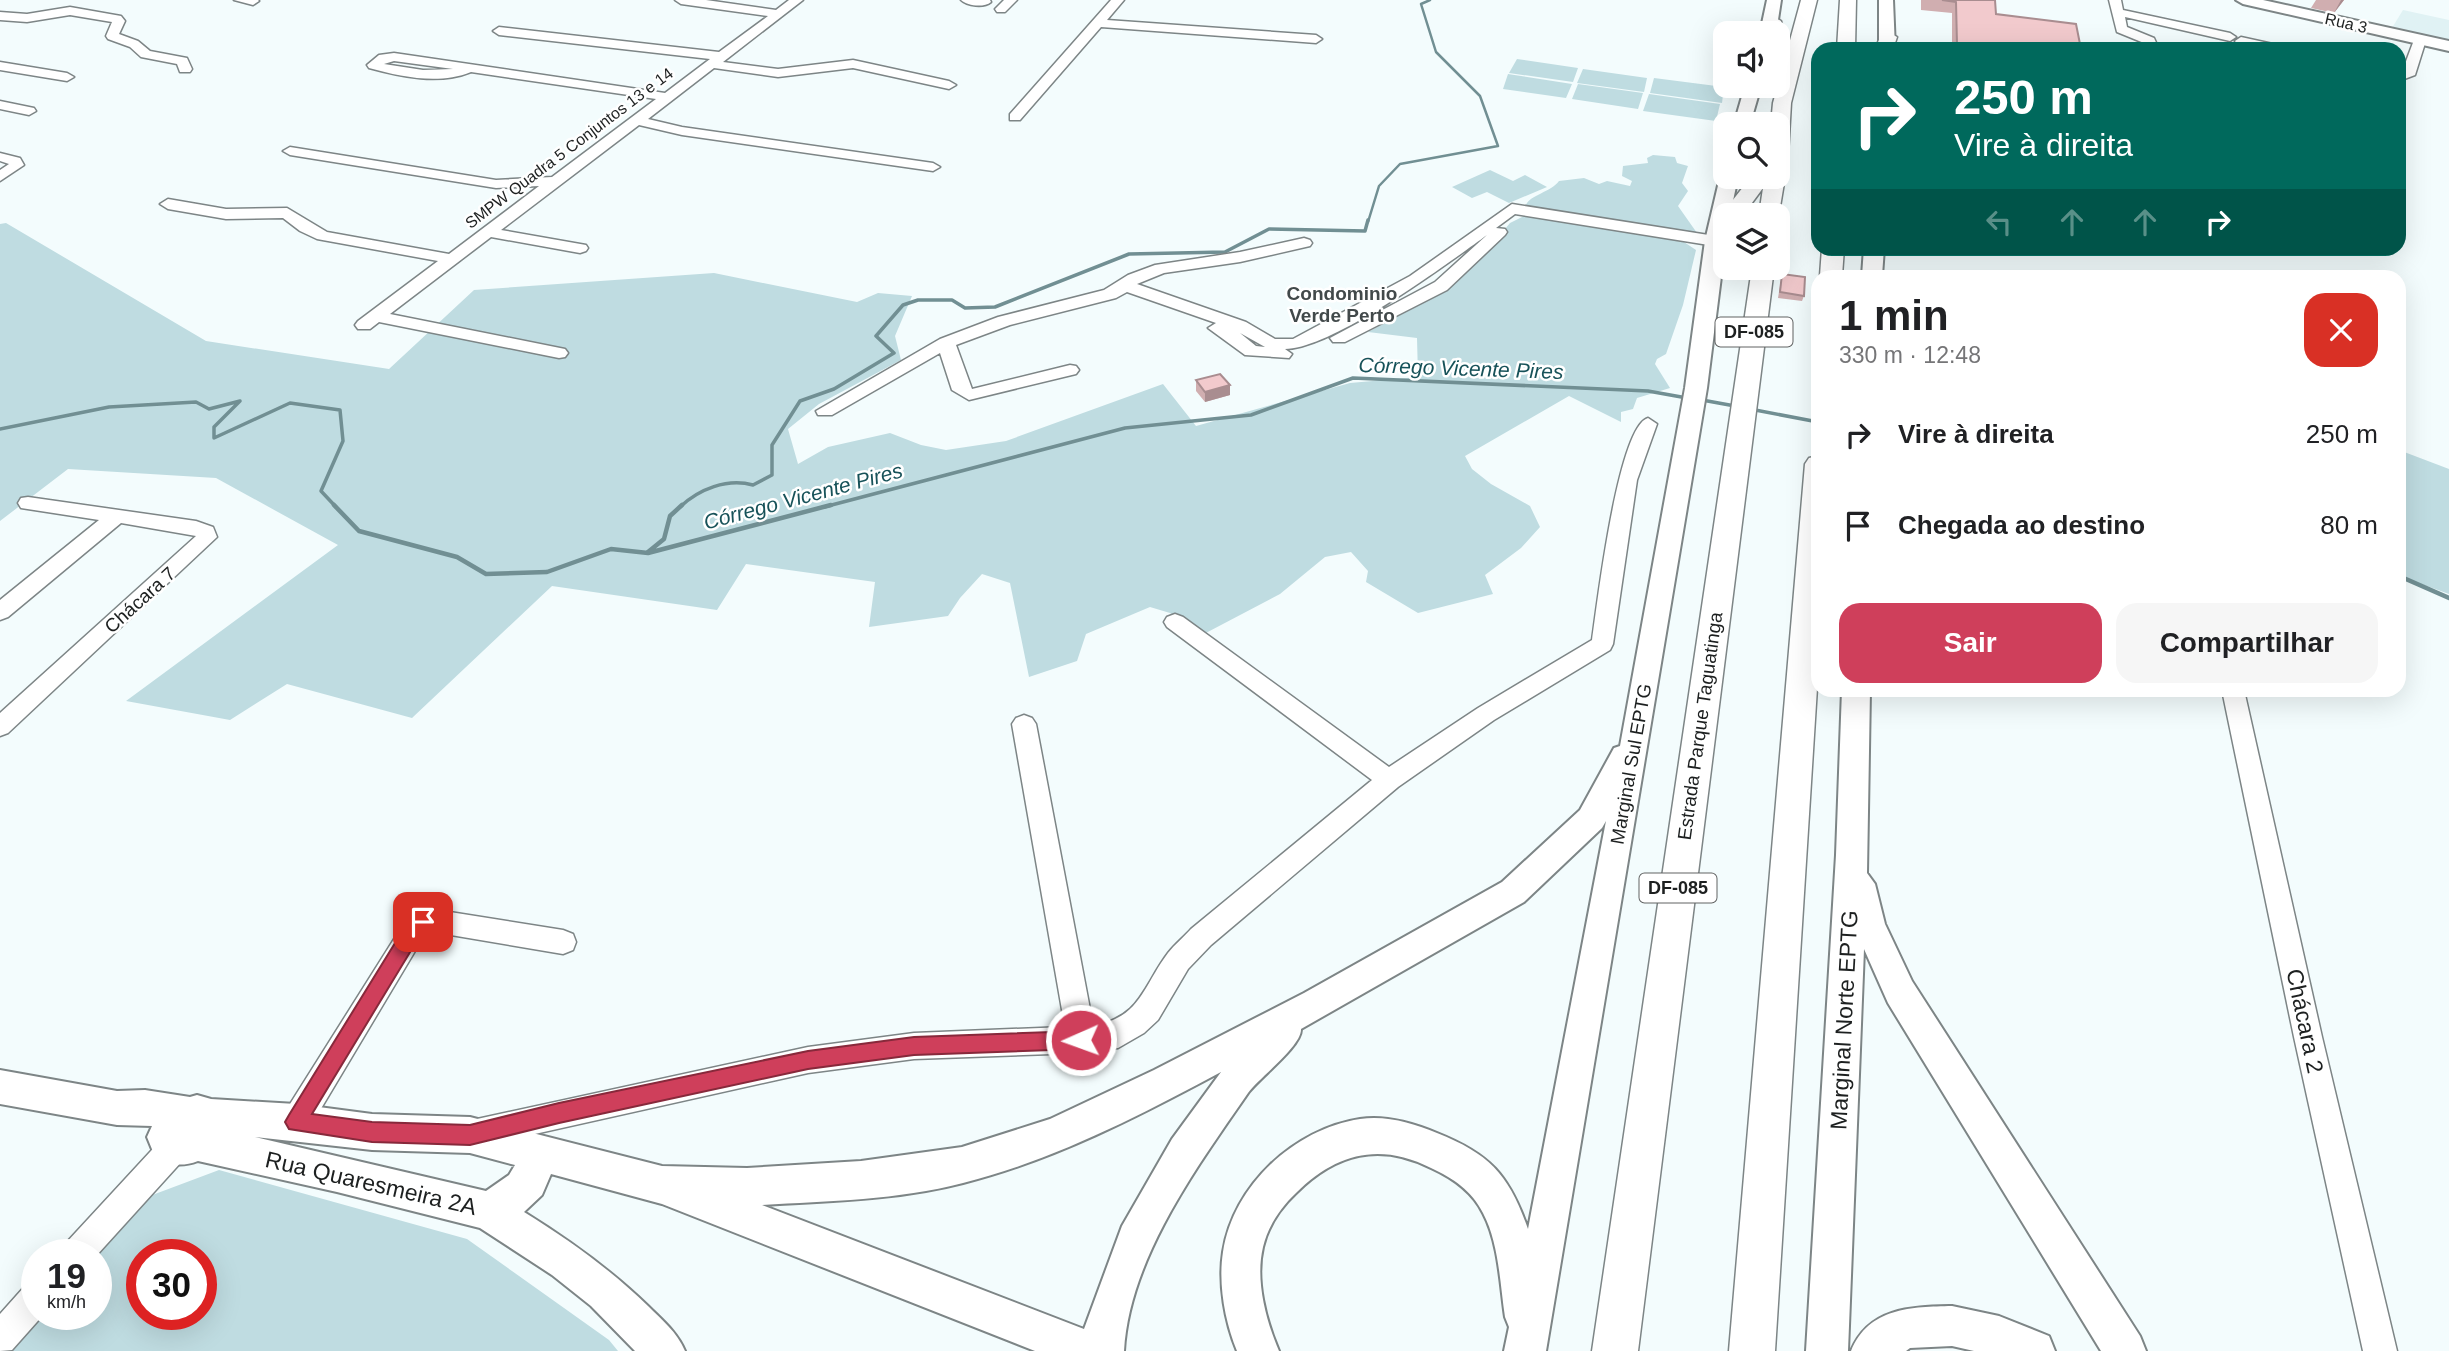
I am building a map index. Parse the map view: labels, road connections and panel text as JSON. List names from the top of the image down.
{
  "streets": {
    "highway": ["DF-085", "Estrada Parque Taguatinga"],
    "main road": [
      "Rua 3",
      "Marginal Sul EPTG",
      "Marginal Norte EPTG",
      "Rua Quaresmeira 2A"
    ],
    "street": ["SMPW Quadra 5 Conjuntos 13 e 14", "Chácara 7", "Chácara 2"]
  },
  "districts": ["Condominio Verde Perto"],
  "water": ["Córrego Vicente Pires"],
  "page": {
    "turn": ["250 m", "Vire à direita"],
    "heading": ["1 min", "330 m · 12:48"],
    "list": [
      {
        "name": "Vire à direita",
        "value": "250 m"
      },
      {
        "name": "Chegada ao destino",
        "value": "80 m"
      }
    ],
    "buttons": ["Sair", "Compartilhar"],
    "speed": "19 km/h",
    "limit": "30"
  }
}
